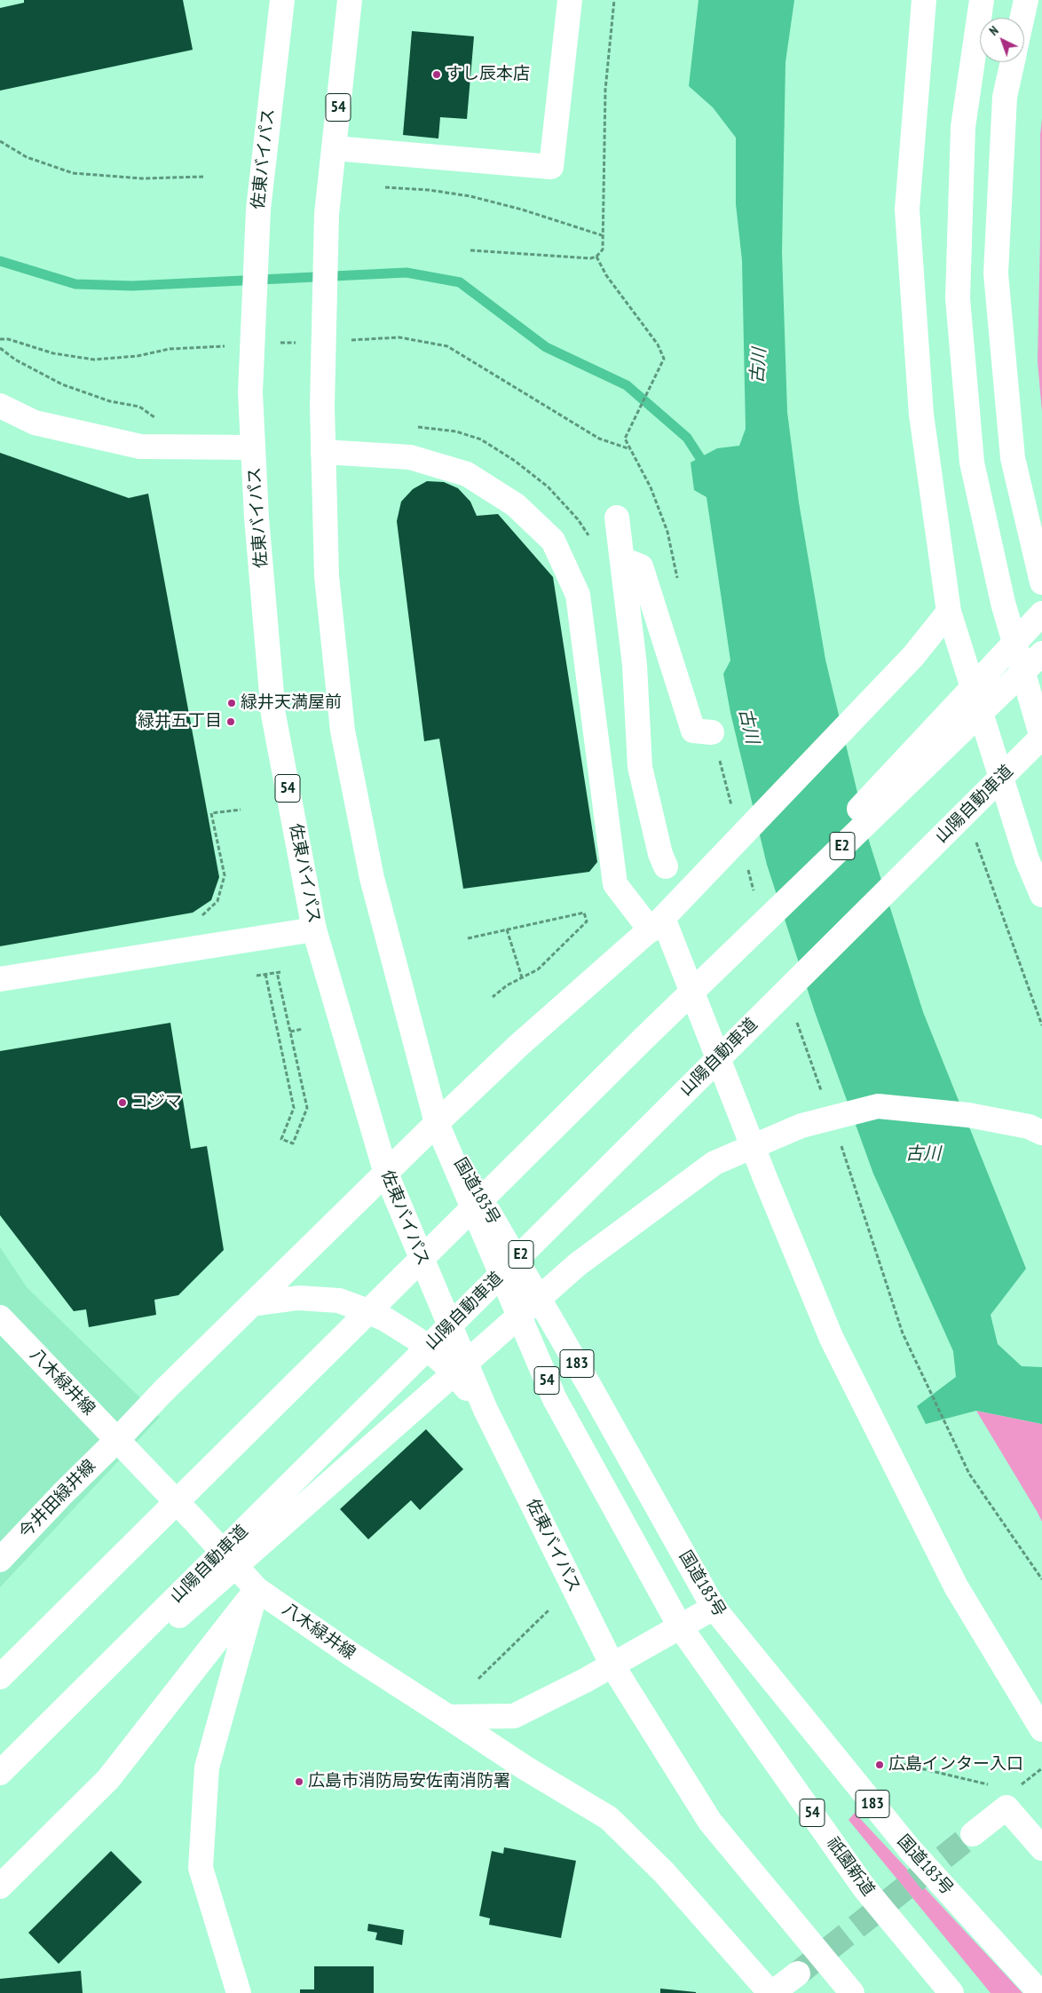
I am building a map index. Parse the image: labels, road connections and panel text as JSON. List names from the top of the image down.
{
  "streets": {
    "main road": [
      "54",
      "佐東バイパス",
      "山陽自動車道",
      "E2",
      "国道183号",
      "183",
      "八木緑井線",
      "今井田緑井線",
      "祇園新道"
    ]
  },
  "crossings": [
    ["54", "佐東バイパス"],
    ["54", "国道183号"],
    ["54", "今井田緑井線"],
    ["54", "祇園新道"],
    ["佐東バイパス", "今井田緑井線"],
    ["国道183号", "今井田緑井線"],
    ["八木緑井線", "今井田緑井線"]
  ],
  "water": ["古川"],
  "places": [
    "すし辰本店",
    "緑井天満屋前",
    "緑井五丁目",
    "コジマ",
    "広島インター入口",
    "広島市消防局安佐南消防署"
  ],
  "north": "top left"
}
